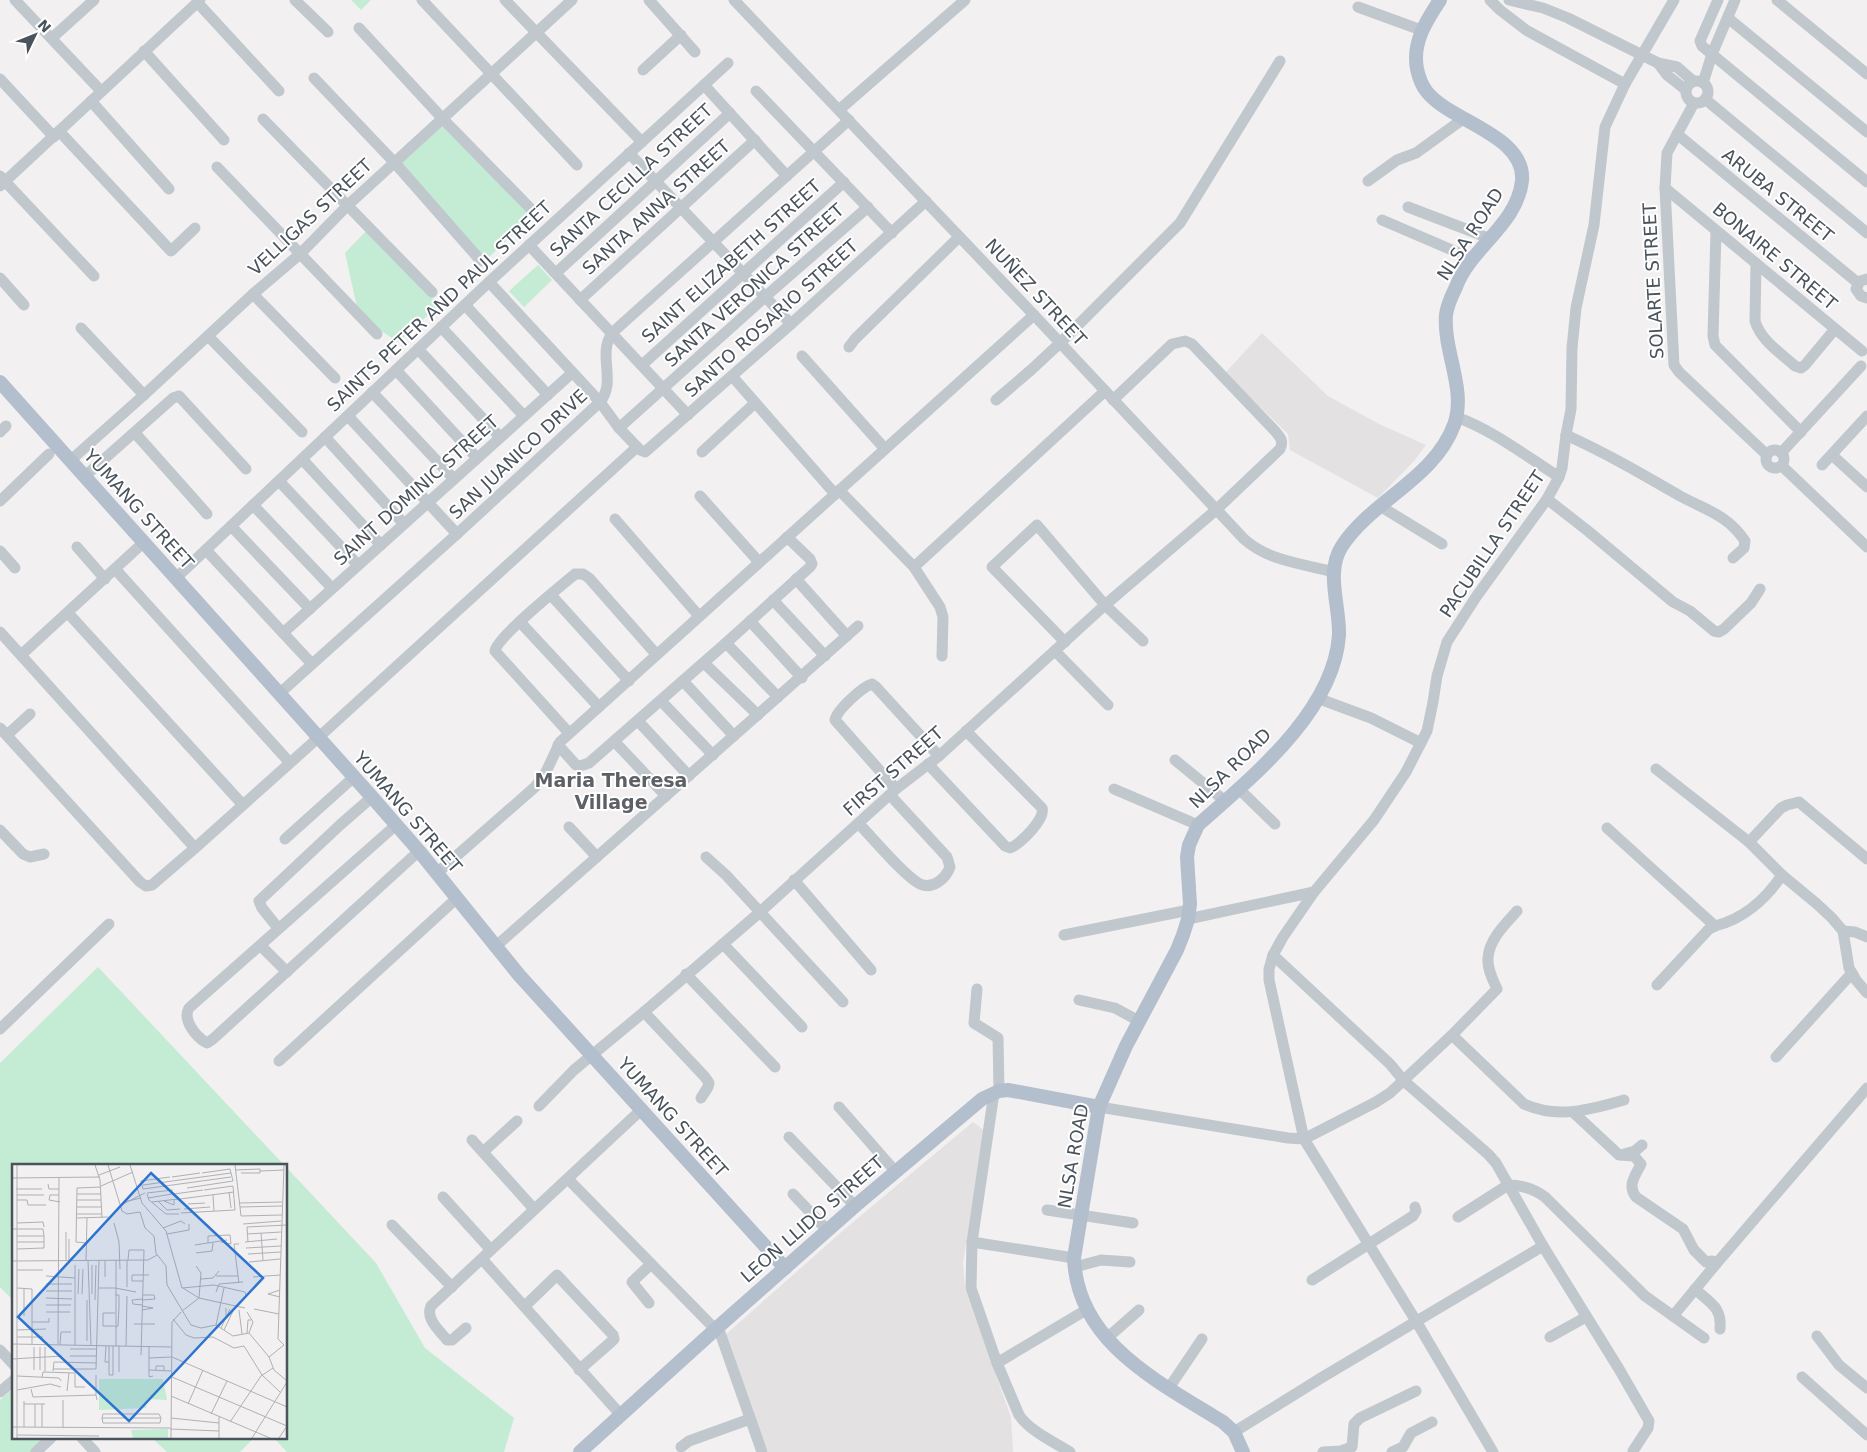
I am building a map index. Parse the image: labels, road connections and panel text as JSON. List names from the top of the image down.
{
  "streets": {
    "main road": ["NLSA ROAD", "YUMANG STREET", "LEON LLIDO STREET"],
    "street": [
      "SANTA CECILLA STREET",
      "ARUBA STREET",
      "SANTA ANNA STREET",
      "VELLIGAS STREET",
      "BONAIRE STREET",
      "SAINT ELIZABETH STREET",
      "SOLARTE STREET",
      "SANTA VERONICA STREET",
      "NUÑEZ STREET",
      "SAINTS PETER AND PAUL STREET",
      "SANTO ROSARIO STREET",
      "SAN JUANICO DRIVE",
      "SAINT DOMINIC STREET",
      "PACUBILLA STREET",
      "FIRST STREET"
    ]
  },
  "crossings": [
    ["ARUBA STREET", "SOLARTE STREET"],
    ["VELLIGAS STREET", "YUMANG STREET"],
    ["NLSA ROAD", "NUÑEZ STREET"],
    ["BONAIRE STREET", "SOLARTE STREET"],
    ["NUÑEZ STREET", "SANTO ROSARIO STREET"],
    ["NUÑEZ STREET", "FIRST STREET"],
    ["SAINTS PETER AND PAUL STREET", "YUMANG STREET"],
    ["SAN JUANICO DRIVE", "YUMANG STREET"],
    ["YUMANG STREET", "FIRST STREET"],
    ["YUMANG STREET", "LEON LLIDO STREET"]
  ],
  "districts": ["Maria Theresa Village"],
  "north": "top right"
}
